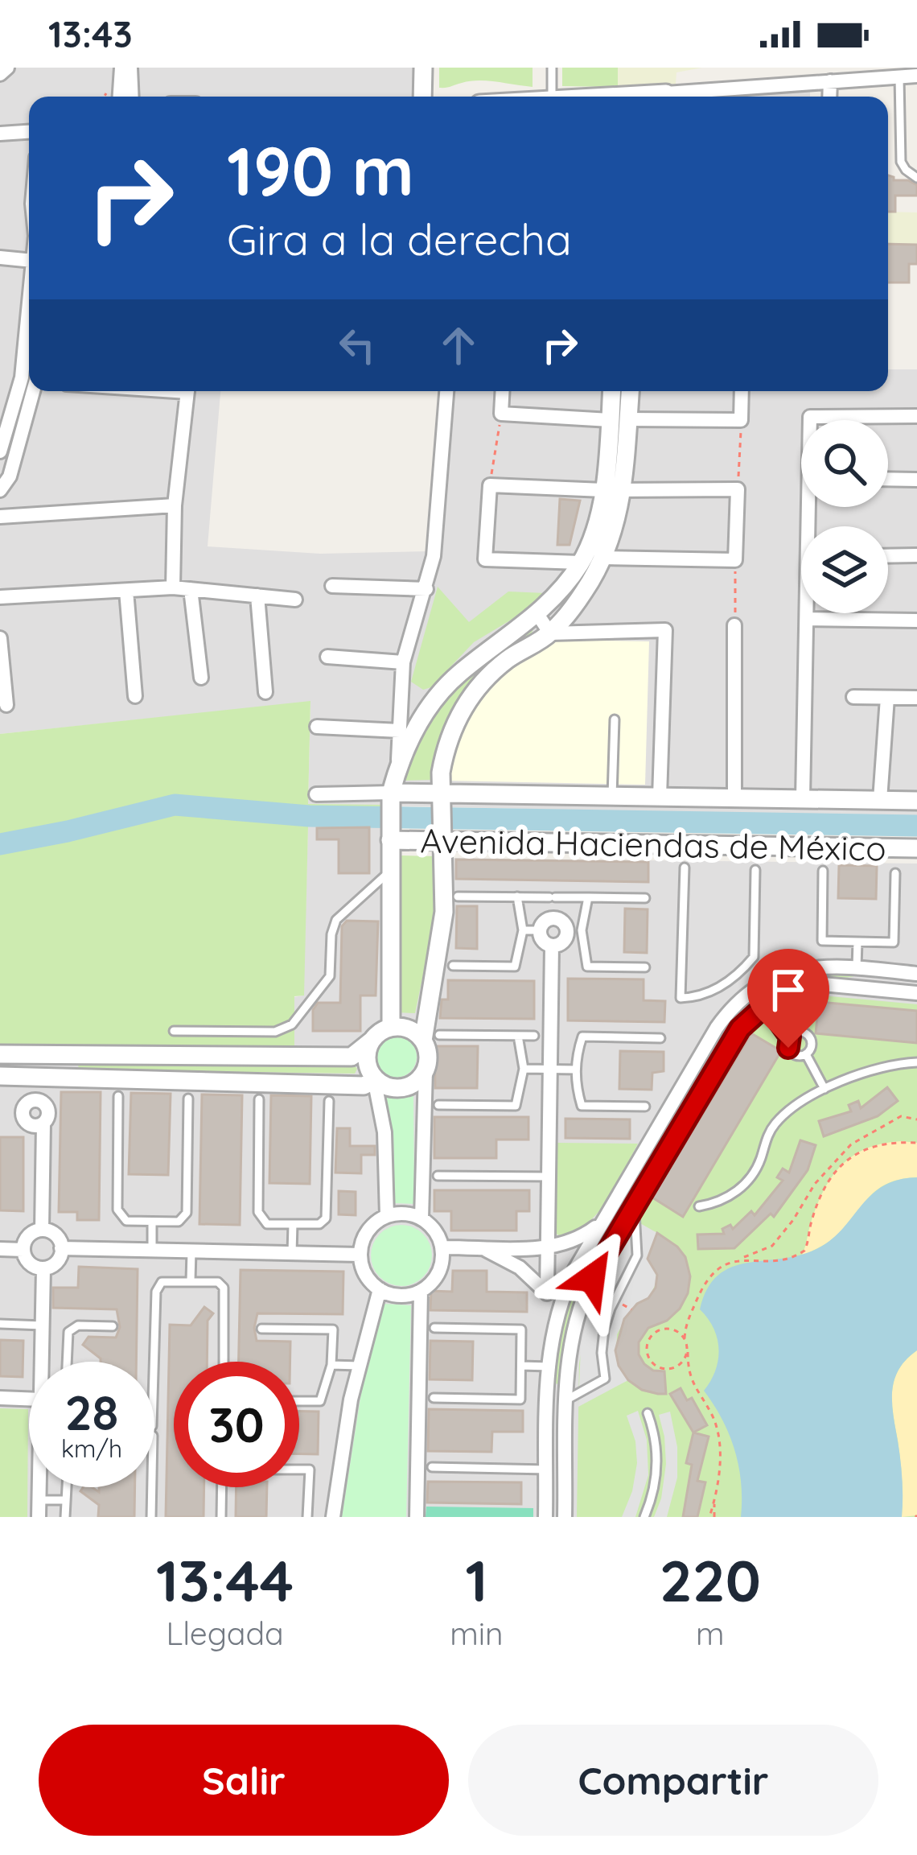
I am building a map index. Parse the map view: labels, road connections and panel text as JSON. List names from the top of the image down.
{
  "streets": {
    "street": ["Avenida Haciendas de México"]
  },
  "page": {
    "status": "13:43",
    "turn": ["190 m", "Gira a la derecha"],
    "speed": "28 km/h",
    "limit": "30",
    "eta": [
      "13:44",
      "Llegada",
      "1",
      "min",
      "220",
      "m"
    ],
    "buttons": ["Salir", "Compartir"]
  }
}
